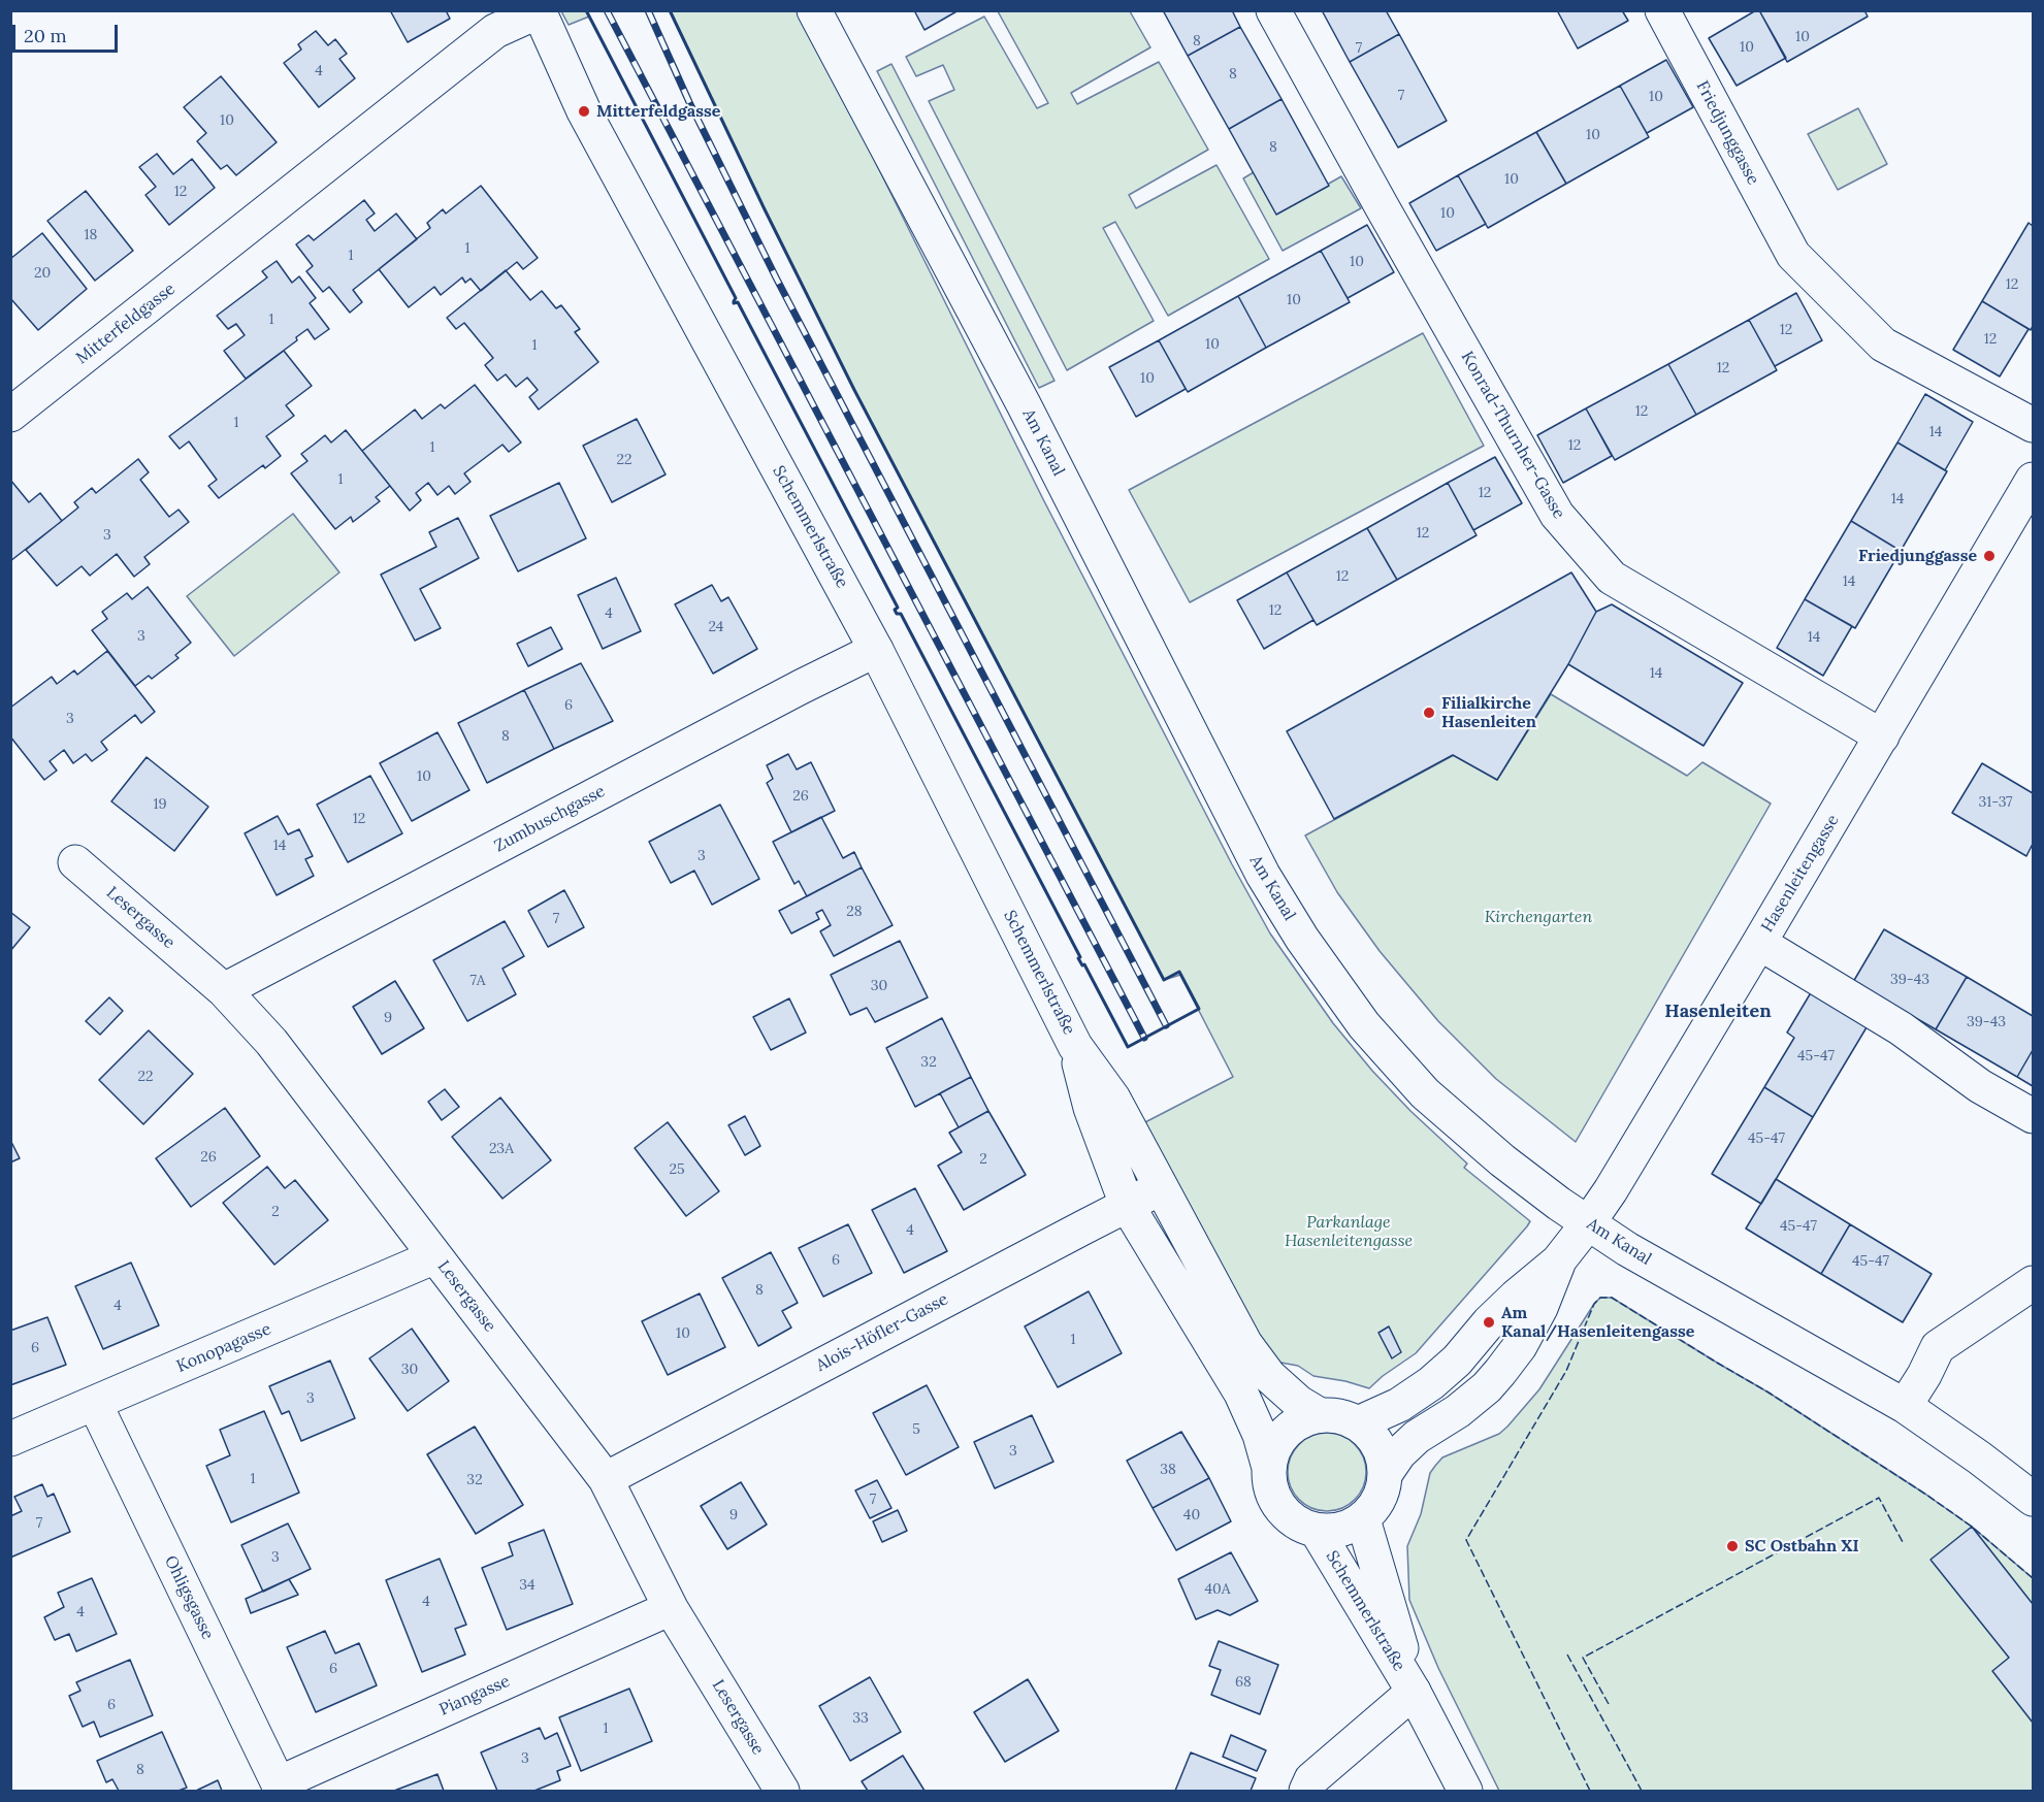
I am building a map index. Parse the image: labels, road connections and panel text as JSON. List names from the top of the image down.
{
  "streets": {
    "street": [
      "Friedjunggasse",
      "Mitterfeldgasse",
      "Konrad-Thurnher-Gasse",
      "Am Kanal",
      "Schemmerlstraße",
      "Zumbuschgasse",
      "Hasenleitengasse",
      "Lesergasse",
      "Alois-Höfler-Gasse",
      "Konopagasse",
      "Ohligsgasse",
      "Piangasse"
    ]
  },
  "crossings": [
    ["Mitterfeldgasse", "Schemmerlstraße"],
    ["Konrad-Thurnher-Gasse", "Hasenleitengasse"],
    ["Am Kanal", "Hasenleitengasse"],
    ["Schemmerlstraße", "Zumbuschgasse"],
    ["Schemmerlstraße", "Hasenleitengasse"],
    ["Schemmerlstraße", "Alois-Höfler-Gasse"],
    ["Zumbuschgasse", "Lesergasse"],
    ["Lesergasse", "Alois-Höfler-Gasse"],
    ["Lesergasse", "Konopagasse"],
    ["Lesergasse", "Piangasse"],
    ["Konopagasse", "Ohligsgasse"],
    ["Ohligsgasse", "Piangasse"]
  ],
  "districts": ["Hasenleiten"],
  "parks": ["Kirchengarten", "Parkanlage Hasenleitengasse"],
  "places": [
    "Mitterfeldgasse",
    "Friedjunggasse",
    "Filialkirche Hasenleiten",
    "Am Kanal/Hasenleitengasse",
    "SC Ostbahn XI"
  ],
  "house_numbers": [
    "10",
    "8",
    "10",
    "7",
    "4",
    "8",
    "7",
    "10",
    "10",
    "10",
    "8",
    "10",
    "12",
    "10",
    "18",
    "1",
    "1",
    "10",
    "20",
    "12",
    "10",
    "1",
    "12",
    "12",
    "10",
    "1",
    "12",
    "10",
    "12",
    "1",
    "14",
    "12",
    "1",
    "22",
    "1",
    "12",
    "14",
    "12",
    "3",
    "12",
    "14",
    "12",
    "4",
    "24",
    "3",
    "14",
    "14",
    "6",
    "3",
    "8",
    "10",
    "26",
    "31-37",
    "19",
    "12",
    "14",
    "3",
    "28",
    "7",
    "39-43",
    "7A",
    "30",
    "9",
    "39-43",
    "45-47",
    "32",
    "22",
    "45-47",
    "23A",
    "26",
    "2",
    "25",
    "2",
    "45-47",
    "4",
    "6",
    "45-47",
    "8",
    "4",
    "10",
    "1",
    "6",
    "30",
    "3",
    "5",
    "3",
    "38",
    "1",
    "32",
    "7",
    "9",
    "40",
    "7",
    "3",
    "34",
    "40A",
    "4",
    "4",
    "6",
    "68",
    "6",
    "33",
    "1",
    "3",
    "8"
  ],
  "scale_bar": "20 m"
}
